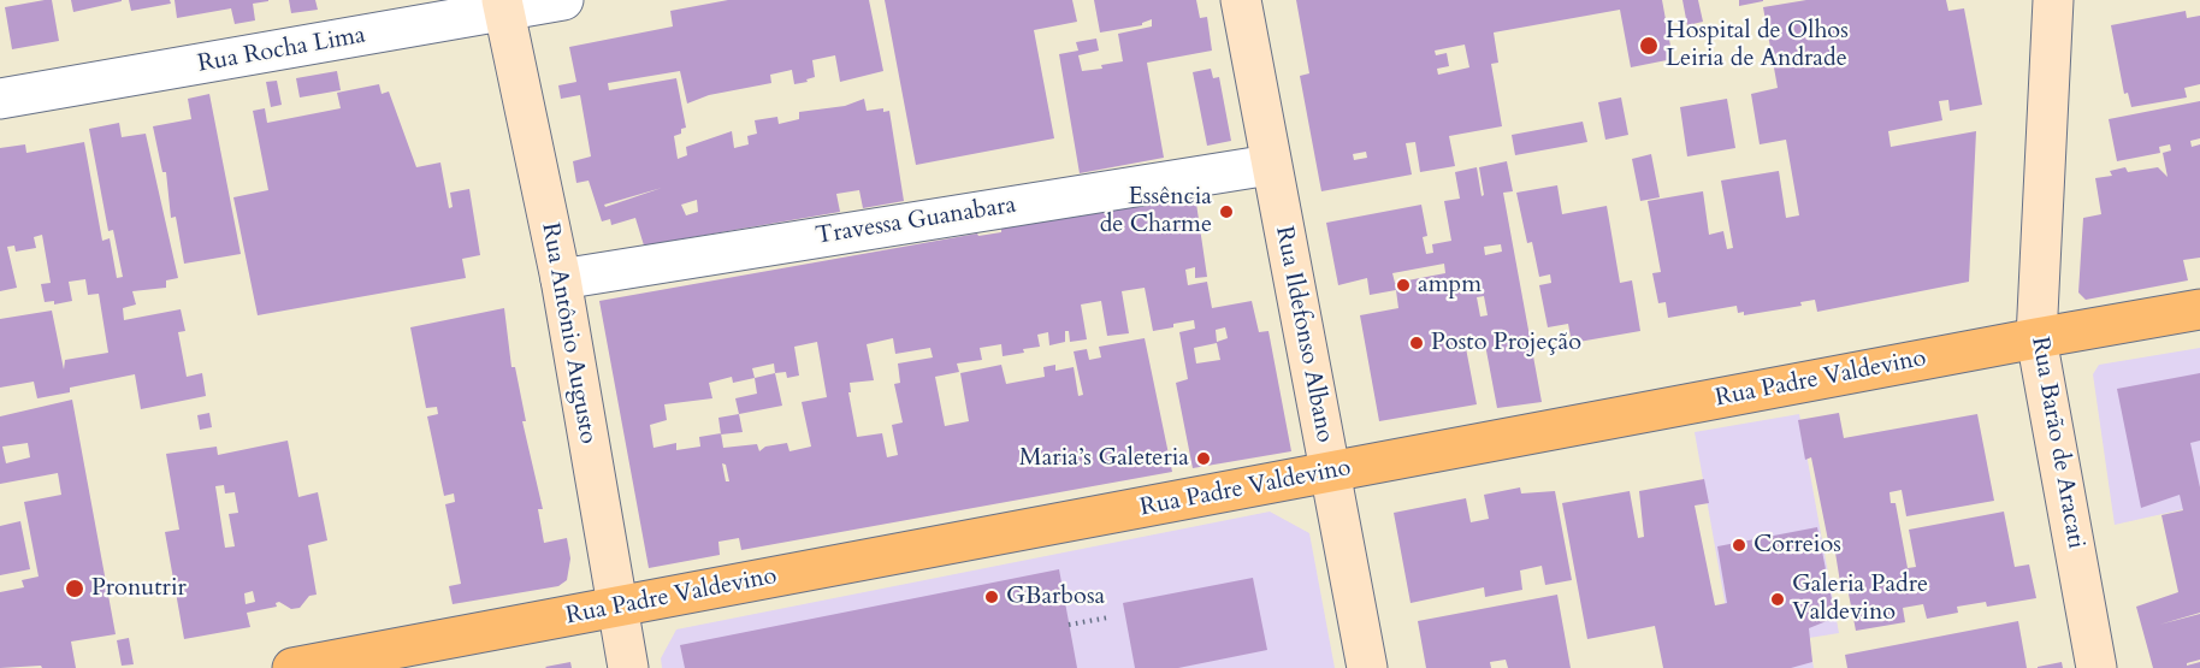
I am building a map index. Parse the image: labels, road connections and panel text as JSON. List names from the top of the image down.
{
  "streets": {
    "main road": ["Rua Padre Valdevino"],
    "street": [
      "Rua Rocha Lima",
      "Travessa Guanabara",
      "Rua Antônio Augusto",
      "Rua Ildefonso Albano",
      "Rua Barão de Aracati"
    ]
  },
  "crossings": [
    ["Rua Rocha Lima", "Rua Antônio Augusto"],
    ["Travessa Guanabara", "Rua Antônio Augusto"],
    ["Travessa Guanabara", "Rua Ildefonso Albano"],
    ["Rua Antônio Augusto", "Rua Padre Valdevino"],
    ["Rua Ildefonso Albano", "Rua Padre Valdevino"],
    ["Rua Padre Valdevino", "Rua Barão de Aracati"]
  ],
  "places": [
    "Hospital de Olhos Leiria de Andrade",
    "Essência de Charme",
    "ampm",
    "Posto Projeção",
    "Maria’s Galeteria",
    "Correios",
    "Pronutrir",
    "GBarbosa",
    "Galeria Padre Valdevino"
  ]
}
